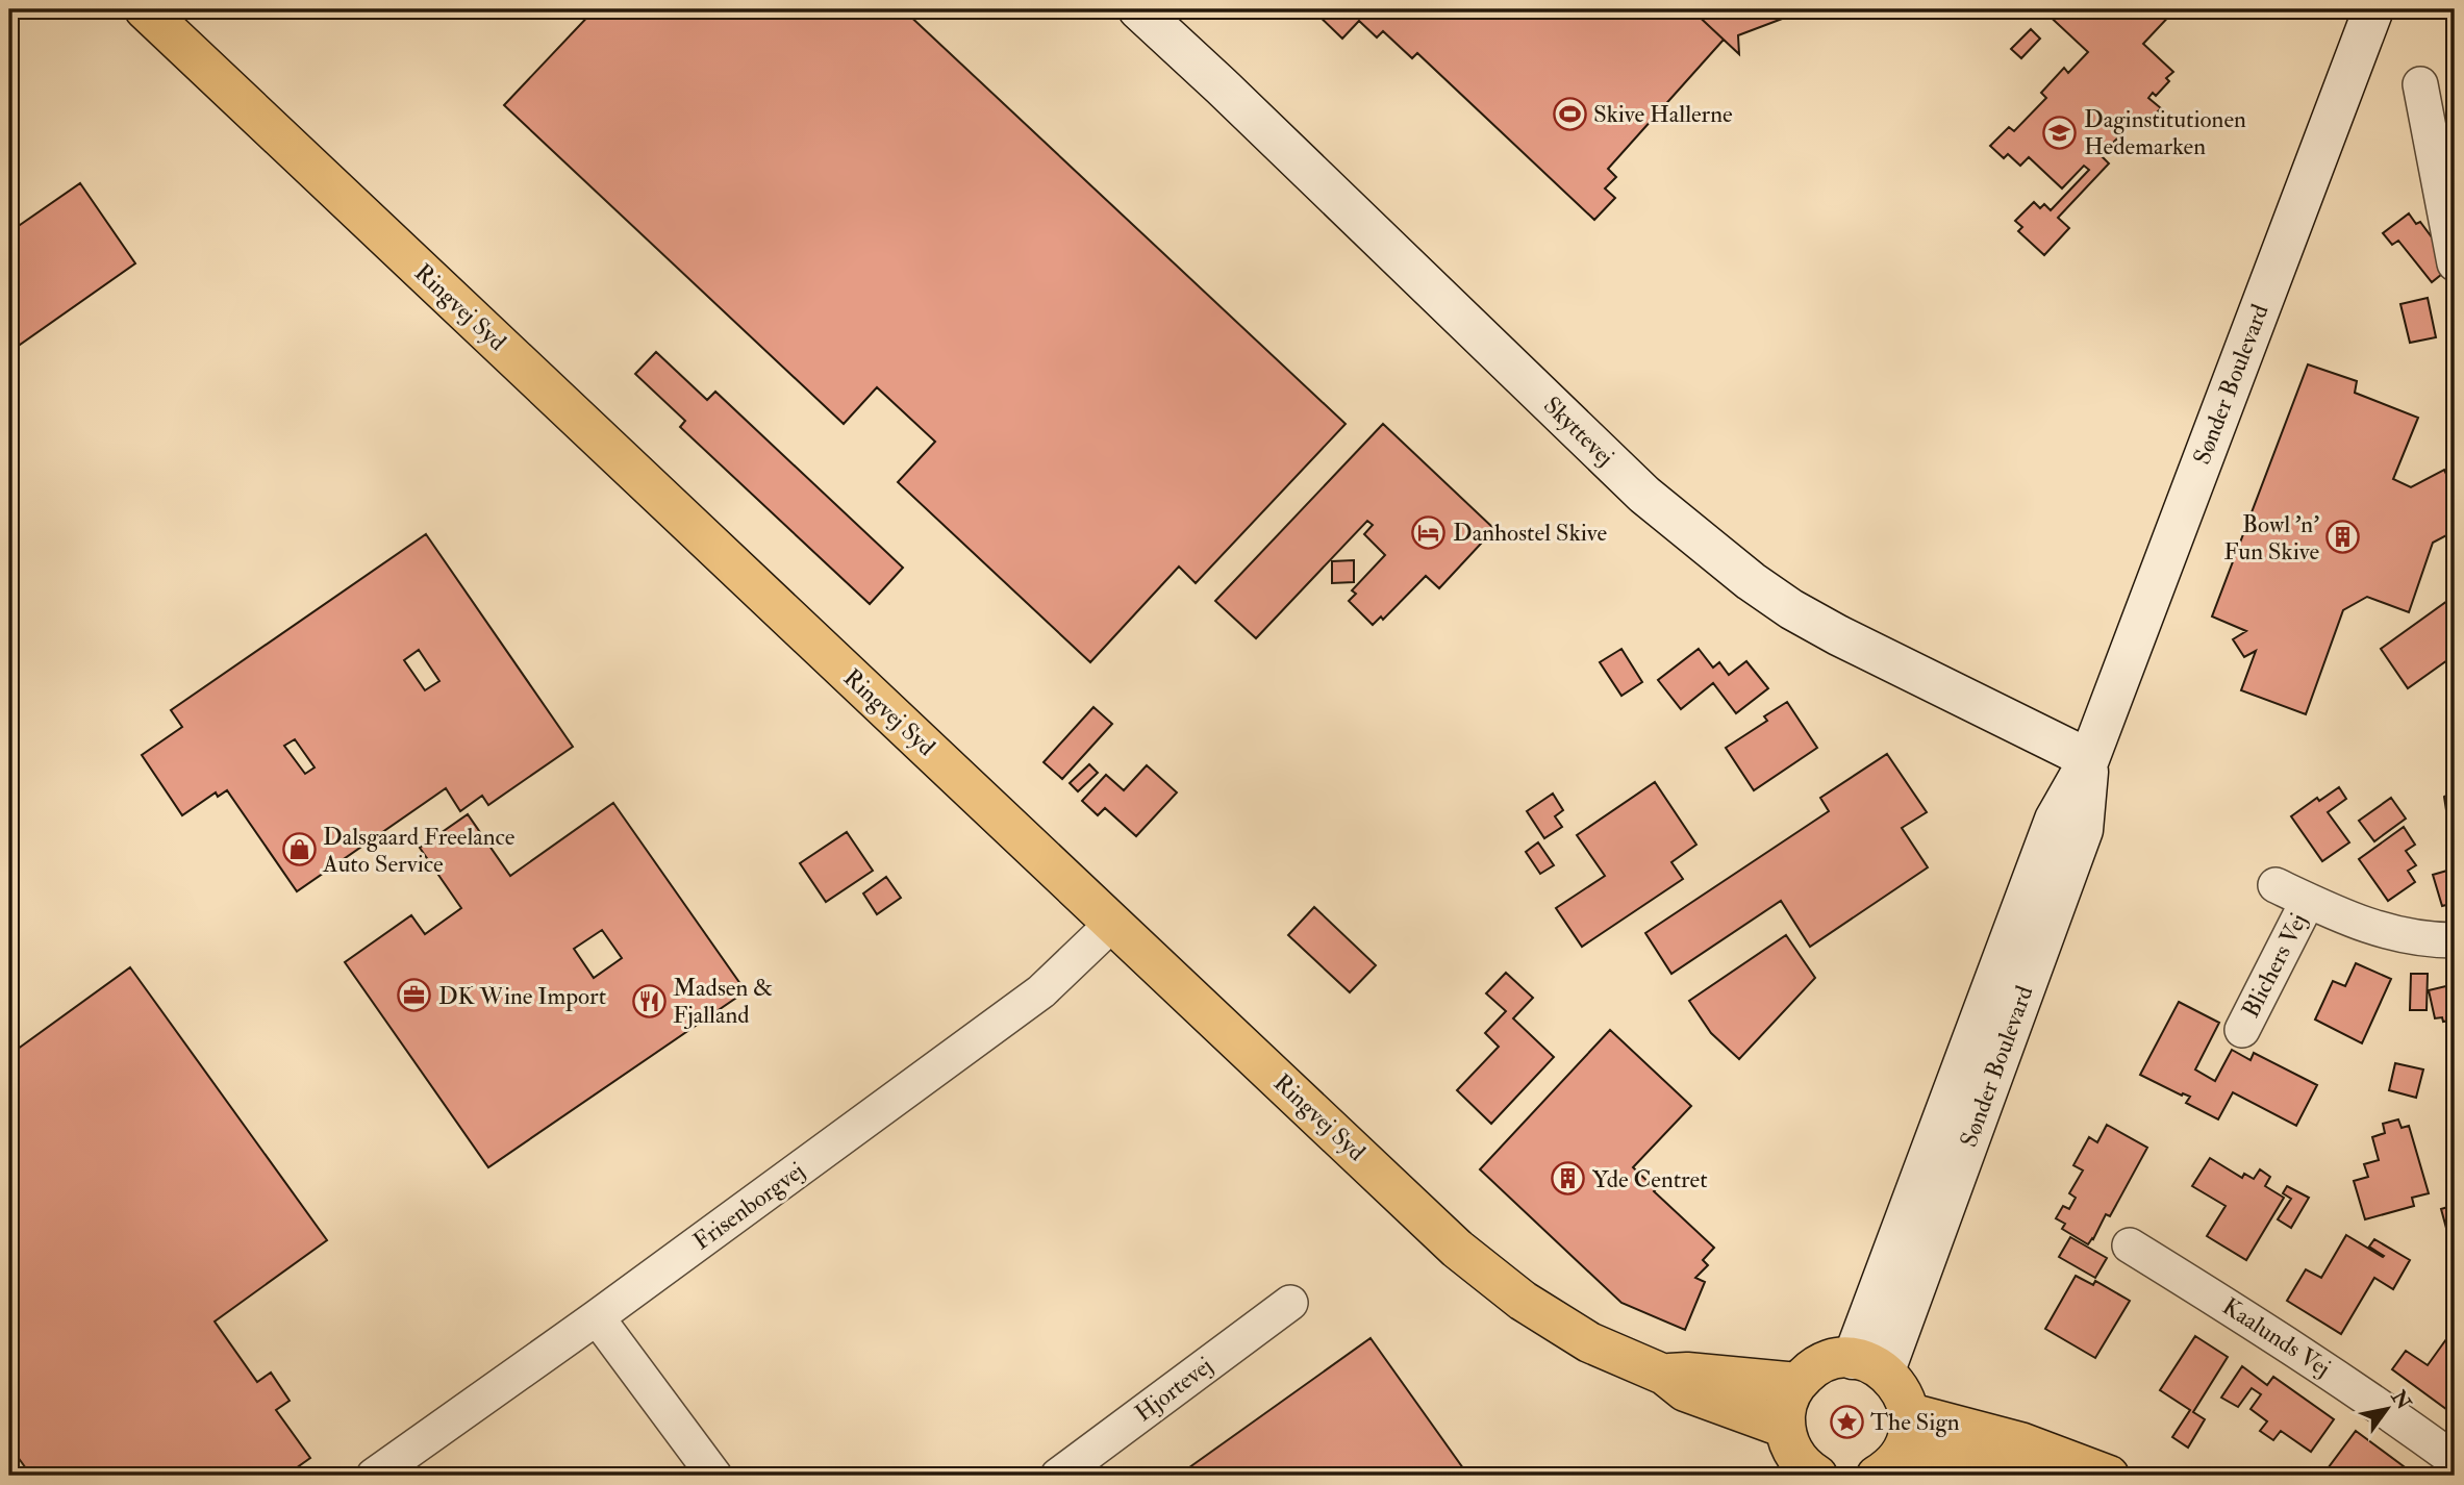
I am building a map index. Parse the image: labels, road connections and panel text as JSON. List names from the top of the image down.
{
  "streets": {
    "main road": ["Ringvej Syd"],
    "street": [
      "Sønder Boulevard",
      "Skyttevej",
      "Blichers Vej",
      "Frisenborgvej",
      "Kaalunds Vej",
      "Hjortevej"
    ]
  },
  "crossings": [
    ["Ringvej Syd", "Frisenborgvej"],
    ["Sønder Boulevard", "Skyttevej"]
  ],
  "places": {
    "sports": ["Skive Hallerne"],
    "school or university": ["Daginstitutionen Hedemarken"],
    "hotel": ["Danhostel Skive"],
    "building": ["Bowl 'n' Fun Skive", "Yde Centret"],
    "shop": ["Dalsgaard Freelance Auto Service"],
    "office": ["DK Wine Import"],
    "restaurant": ["Madsen & Fjalland"],
    "place": ["The Sign"]
  },
  "north": "top right"
}
